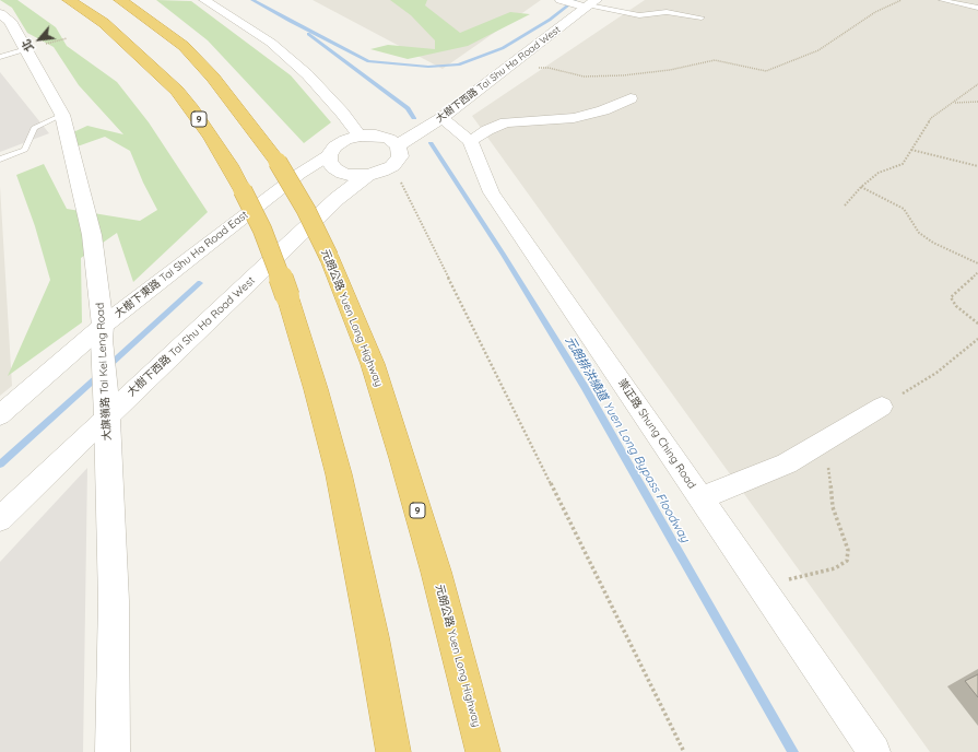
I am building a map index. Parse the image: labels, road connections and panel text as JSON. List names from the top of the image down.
{
  "streets": {
    "highway": ["9", "元朗公路 Yuen Long Highway"],
    "street": [
      "大樹下西路 Tai Shu Ha Road West",
      "大樹下東路 Tai Shu Ha Road East",
      "大旗嶺路 Tai Kei Leng Road",
      "崇正路 Shung Ching Road"
    ]
  },
  "crossings": [
    ["大樹下西路 Tai Shu Ha Road West", "大樹下東路 Tai Shu Ha Road East"],
    ["大樹下西路 Tai Shu Ha Road West", "大旗嶺路 Tai Kei Leng Road"],
    ["大樹下西路 Tai Shu Ha Road West", "崇正路 Shung Ching Road"],
    ["大樹下東路 Tai Shu Ha Road East", "大旗嶺路 Tai Kei Leng Road"]
  ],
  "water": ["元朗排洪繞道 Yuen Long Bypass Floodway"],
  "north": "bottom left"
}
